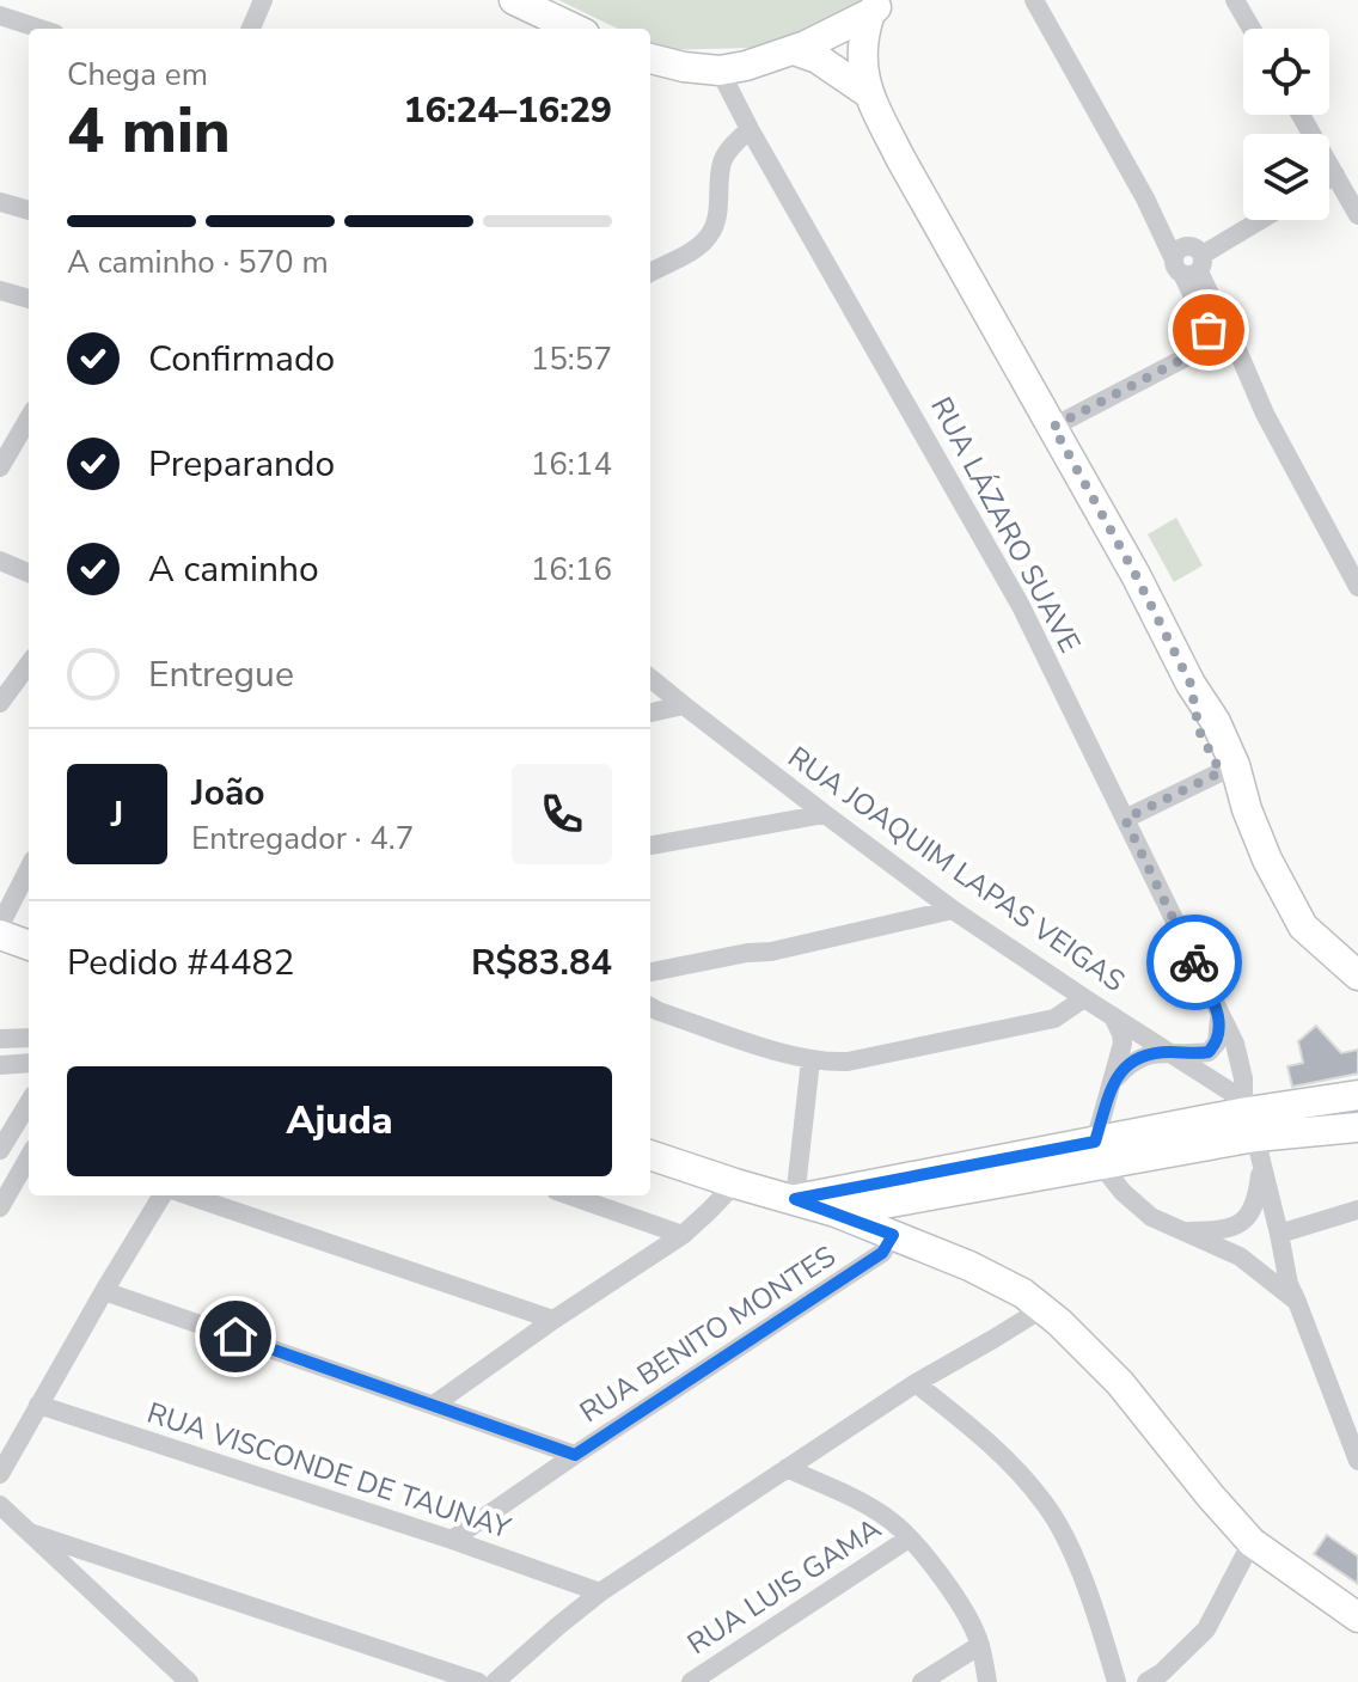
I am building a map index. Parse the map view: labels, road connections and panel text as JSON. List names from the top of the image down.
{
  "streets": {
    "street": [
      "RUA LÁZARO SUAVE",
      "RUA JOAQUIM LAPAS VEIGAS",
      "RUA BENITO MONTES",
      "RUA VISCONDE DE TAUNAY",
      "RUA LUIS GAMA"
    ]
  },
  "crossings": [
    ["RUA LÁZARO SUAVE", "RUA JOAQUIM LAPAS VEIGAS"],
    ["RUA BENITO MONTES", "RUA VISCONDE DE TAUNAY"]
  ],
  "page": {
    "heading": ["4 min", "Chega em", "16:24–16:29"],
    "panel": [
      "João",
      "Entregador · 4.7",
      "Pedido #4482",
      "R$83.84"
    ],
    "bar": "A caminho · 570 m",
    "list": [
      ["Confirmado", "15:57"],
      ["Preparando", "16:14"],
      ["A caminho", "16:16"],
      "Entregue"
    ],
    "round": "J",
    "buttons": "Ajuda"
  }
}
